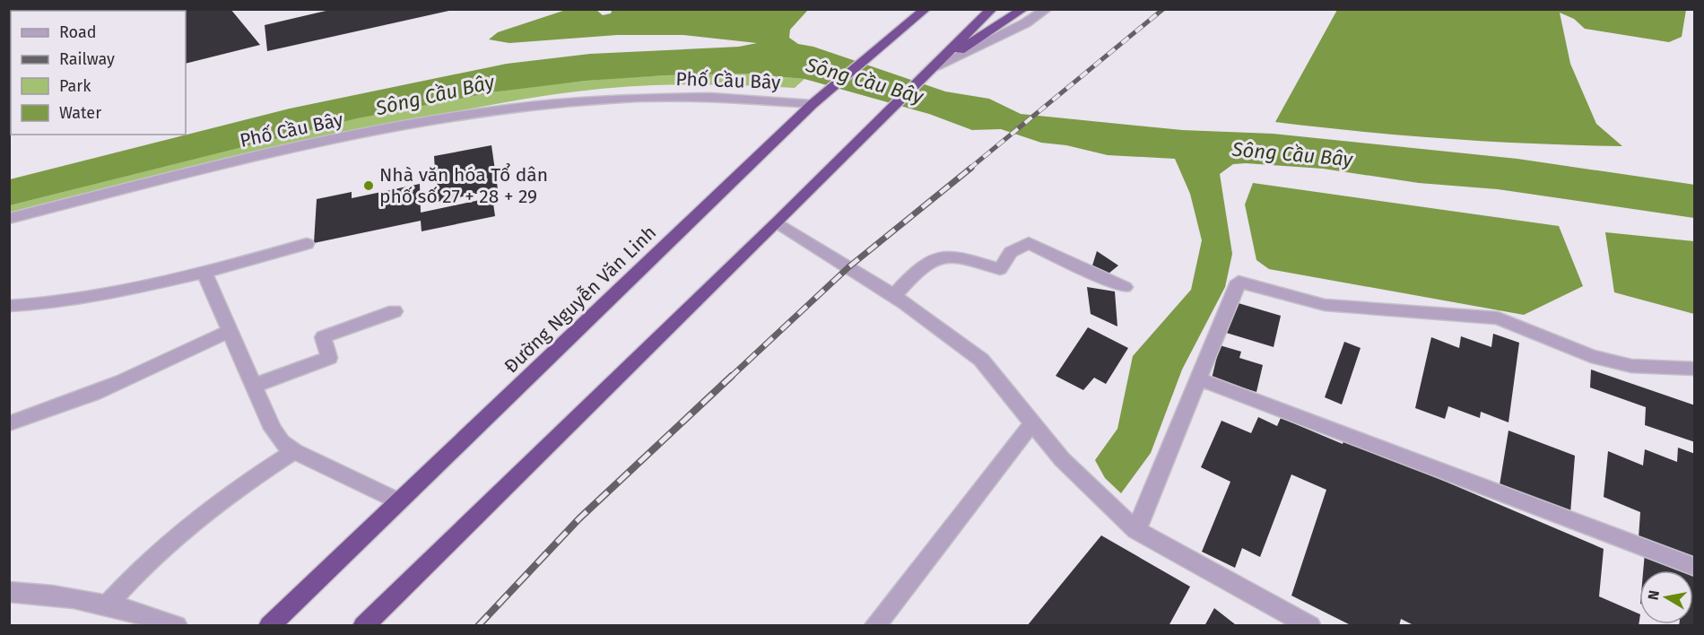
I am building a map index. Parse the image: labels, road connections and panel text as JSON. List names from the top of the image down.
{
  "streets": {
    "highway": ["Đường Nguyễn Văn Linh"],
    "street": ["Phố Cầu Bây"]
  },
  "crossings": [
    ["Phố Cầu Bây", "Đường Nguyễn Văn Linh"]
  ],
  "water": ["Sông Cầu Bây"],
  "places": ["Nhà văn hóa Tổ dân phố số 27 + 28 + 29"],
  "legend": [
    "Road",
    "Railway",
    "Park",
    "Water"
  ],
  "north": "left"
}
